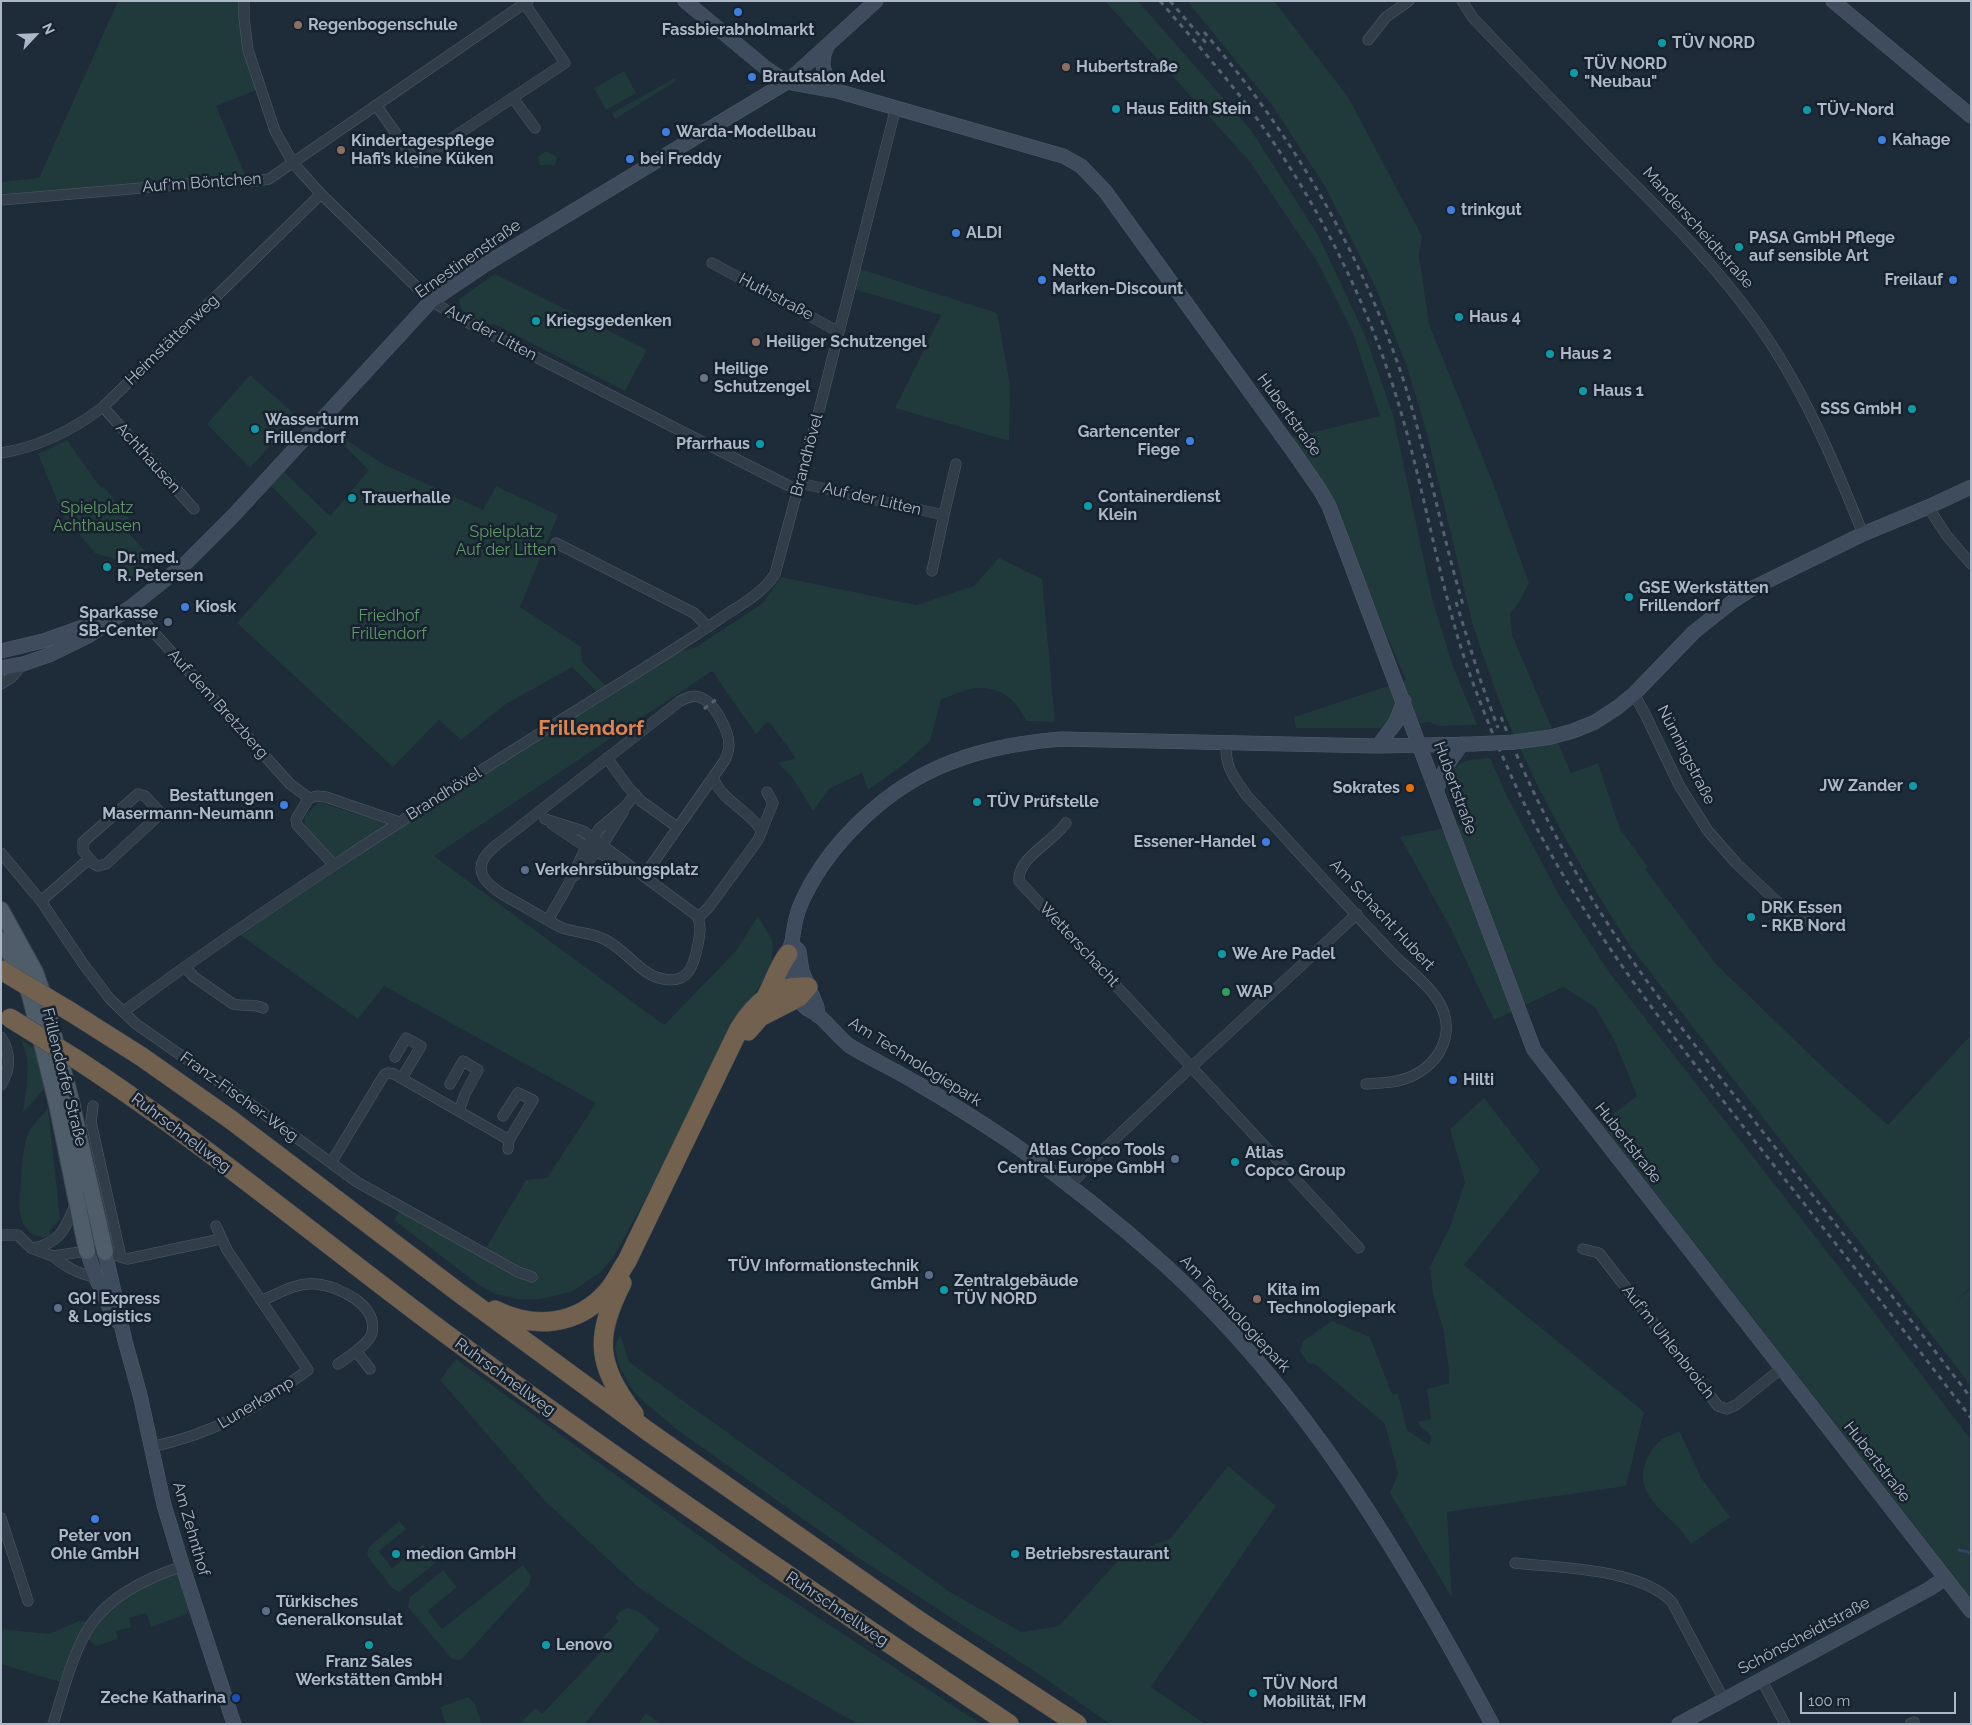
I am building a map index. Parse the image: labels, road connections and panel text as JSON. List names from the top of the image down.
{
  "streets": {
    "highway": ["Ruhrschnellweg"],
    "main road": ["Frillendorfer Straße"],
    "street": [
      "Auf'm Böntchen",
      "Manderscheidtstraße",
      "Ernestinenstraße",
      "Huthstraße",
      "Auf der Litten",
      "Heimstättenweg",
      "Hubertstraße",
      "Brandhövel",
      "Achthausen",
      "Auf dem Bretzberg",
      "Nünningstraße",
      "Am Schacht Hubert",
      "Wetterschacht",
      "Am Technologiepark",
      "Franz-Fischer-Weg",
      "Auf'm Uhlenbroich",
      "Lunerkamp",
      "Am Zehnthof",
      "Schönscheidtstraße"
    ]
  },
  "crossings": [
    ["Auf'm Böntchen", "Auf der Litten"],
    ["Ernestinenstraße", "Auf der Litten"],
    ["Ernestinenstraße", "Hubertstraße"],
    ["Ernestinenstraße", "Auf dem Bretzberg"],
    ["Huthstraße", "Brandhövel"],
    ["Auf der Litten", "Heimstättenweg"],
    ["Auf der Litten", "Brandhövel"],
    ["Heimstättenweg", "Achthausen"],
    ["Hubertstraße", "Brandhövel"],
    ["Hubertstraße", "Auf'm Uhlenbroich"],
    ["Hubertstraße", "Schönscheidtstraße"],
    ["Brandhövel", "Franz-Fischer-Weg"],
    ["Am Schacht Hubert", "Am Technologiepark"],
    ["Frillendorfer Straße", "Am Zehnthof"],
    ["Lunerkamp", "Am Zehnthof"]
  ],
  "districts": ["Frillendorf"],
  "parks": ["Spielplatz Achthausen", "Spielplatz Auf der Litten", "Friedhof Frillendorf"],
  "places": [
    "Fassbierabholmarkt",
    "Regenbogenschule",
    "TÜV NORD",
    "Hubertstraße",
    "TÜV NORD \"Neubau\"",
    "Brautsalon Adel",
    "Haus Edith Stein",
    "TÜV-Nord",
    "Warda-Modellbau",
    "Kahage",
    "Kindertagespflege Hafi’s kleine Küken",
    "bei Freddy",
    "trinkgut",
    "ALDI",
    "PASA GmbH Pflege auf sensible Art",
    "Netto Marken-Discount",
    "Freilauf",
    "Haus 4",
    "Kriegsgedenken",
    "Heiliger Schutzengel",
    "Haus 2",
    "Heilige Schutzengel",
    "Haus 1",
    "SSS GmbH",
    "Wasserturm Frillendorf",
    "Gartencenter Fiege",
    "Pfarrhaus",
    "Trauerhalle",
    "Containerdienst Klein",
    "Dr. med. R. Petersen",
    "GSE Werkstätten Frillendorf",
    "Kiosk",
    "Sparkasse SB-Center",
    "JW Zander",
    "Sokrates",
    "TÜV Prüfstelle",
    "Bestattungen Masermann-Neumann",
    "Essener-Handel",
    "Verkehrsübungsplatz",
    "DRK Essen - RKB Nord",
    "We Are Padel",
    "WAP",
    "Hilti",
    "Atlas Copco Tools Central Europe GmbH",
    "Atlas Copco Group",
    "TÜV Informationstechnik GmbH",
    "Zentralgebäude TÜV NORD",
    "Kita im Technologiepark",
    "GO! Express & Logistics",
    "Peter von Ohle GmbH",
    "medion GmbH",
    "Betriebsrestaurant",
    "Türkisches Generalkonsulat",
    "Franz Sales Werkstätten GmbH",
    "Lenovo",
    "TÜV Nord Mobilität, IFM",
    "Zeche Katharina"
  ],
  "scale_bar": "100 m",
  "north": "top right"
}
